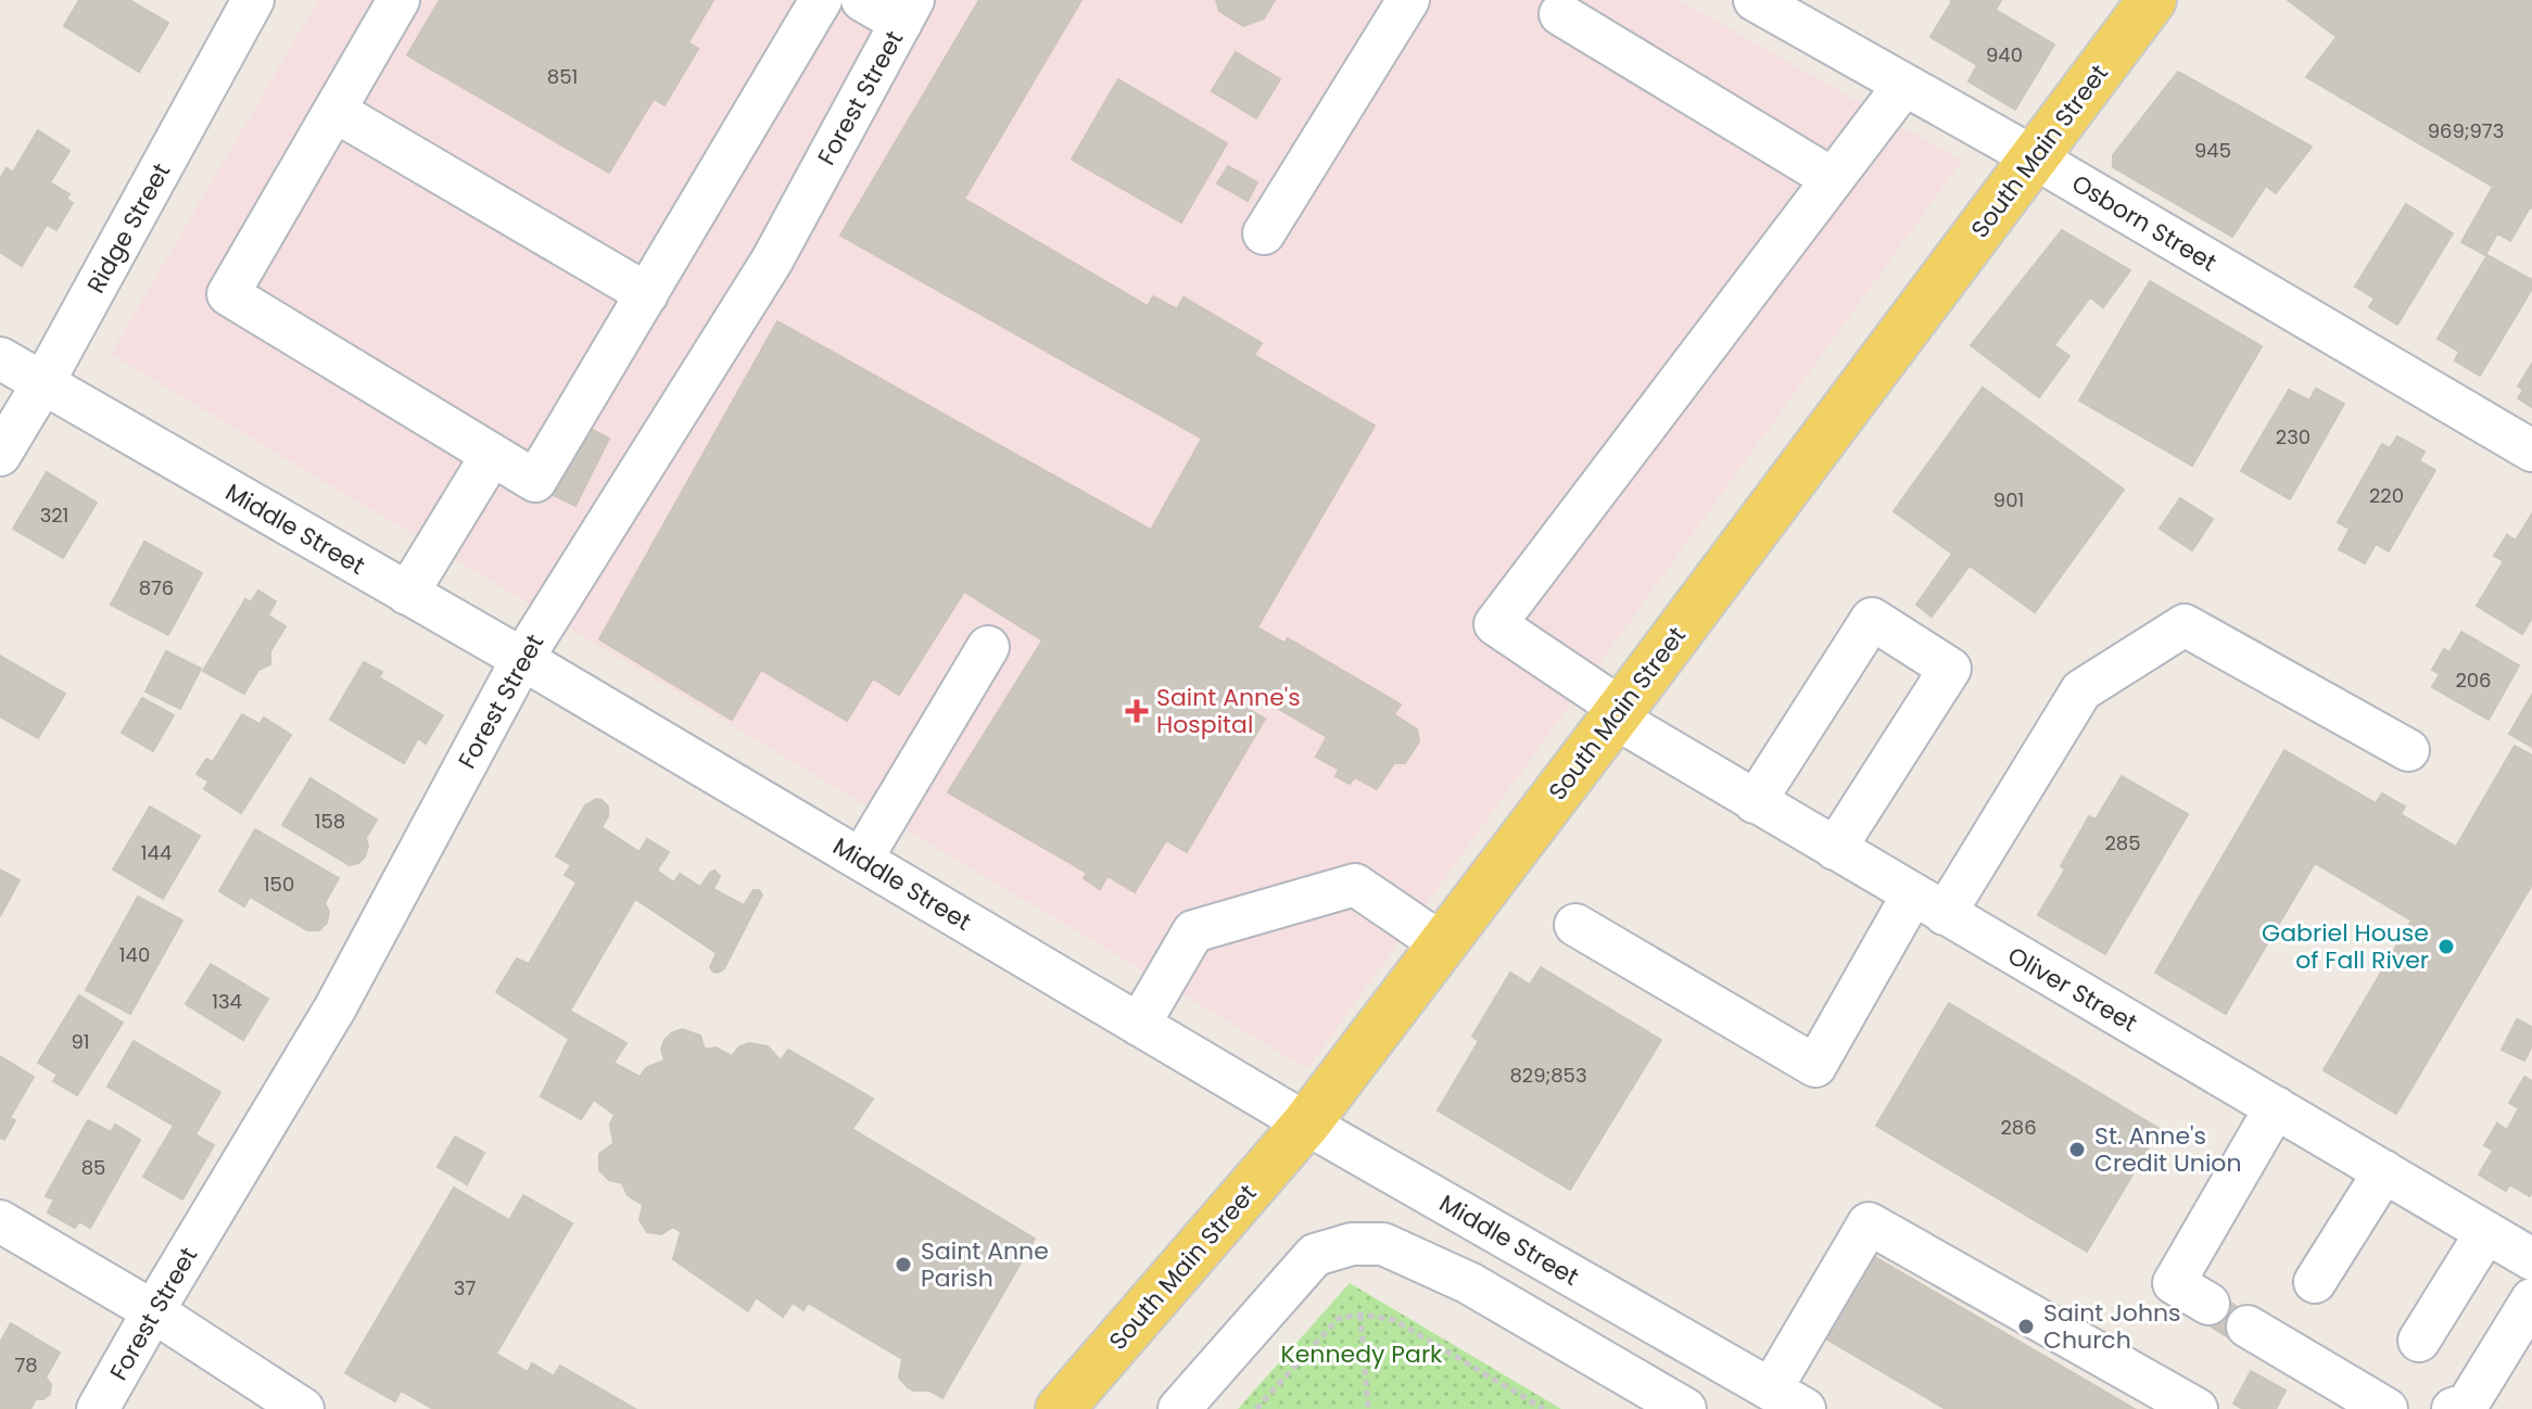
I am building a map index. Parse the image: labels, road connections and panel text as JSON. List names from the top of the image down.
{
  "streets": {
    "main road": ["South Main Street"],
    "street": [
      "Forest Street",
      "Osborn Street",
      "Ridge Street",
      "Middle Street",
      "Oliver Street"
    ]
  },
  "crossings": [
    ["Forest Street", "Middle Street"],
    ["South Main Street", "Osborn Street"],
    ["South Main Street", "Middle Street"],
    ["South Main Street", "Oliver Street"],
    ["Ridge Street", "Middle Street"]
  ],
  "parks": ["Kennedy Park"],
  "places": {
    "health": ["Saint Anne's Hospital"],
    "other": [
      "Gabriel House of Fall River",
      "St. Anne's Credit Union",
      "Saint Anne Parish",
      "Saint Johns Church"
    ]
  },
  "house_numbers": [
    "940",
    "851",
    "969;973",
    "945",
    "230",
    "220",
    "901",
    "321",
    "876",
    "206",
    "158",
    "285",
    "144",
    "150",
    "140",
    "134",
    "91",
    "829;853",
    "286",
    "85",
    "37",
    "78"
  ]
}
